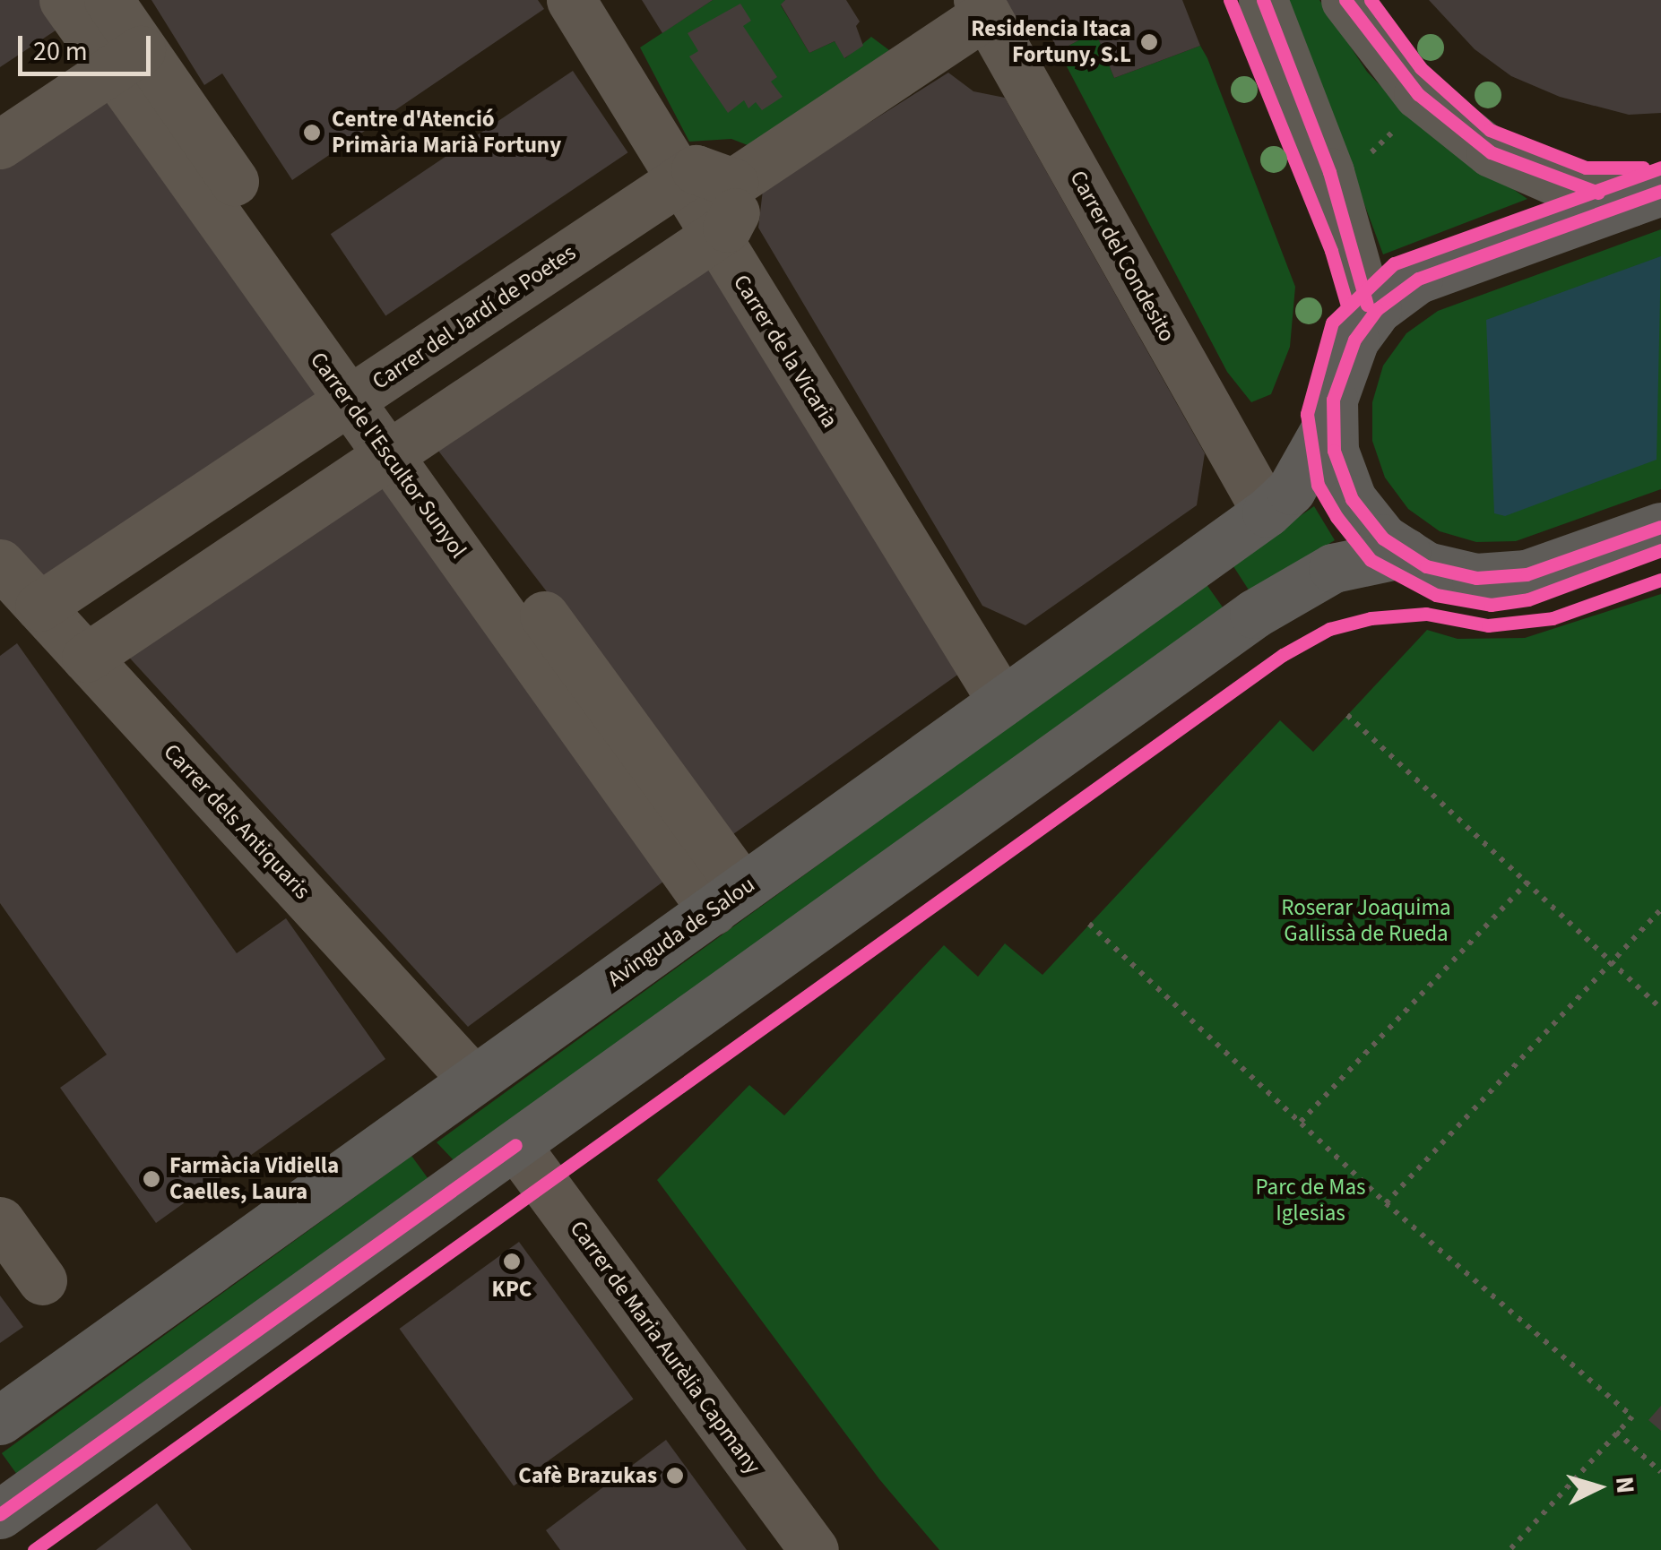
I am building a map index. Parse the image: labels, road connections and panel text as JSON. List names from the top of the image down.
{
  "streets": {
    "main road": ["Avinguda de Salou"],
    "street": [
      "Carrer del Condesito",
      "Carrer del Jardí de Poetes",
      "Carrer de la Vicaria",
      "Carrer de l'Escultor Sunyol",
      "Carrer dels Antiquaris",
      "Carrer de Maria Aurèlia Capmany"
    ]
  },
  "crossings": [
    ["Carrer del Condesito", "Avinguda de Salou"],
    ["Carrer del Jardí de Poetes", "Carrer de la Vicaria"],
    ["Carrer del Jardí de Poetes", "Carrer de l'Escultor Sunyol"],
    ["Carrer del Jardí de Poetes", "Carrer dels Antiquaris"],
    ["Carrer de la Vicaria", "Avinguda de Salou"],
    ["Carrer de l'Escultor Sunyol", "Avinguda de Salou"],
    ["Carrer dels Antiquaris", "Avinguda de Salou"]
  ],
  "parks": ["Roserar Joaquima Gallissà de Rueda", "Parc de Mas Iglesias"],
  "places": [
    "Residencia Itaca Fortuny, S.L",
    "Centre d'Atenció Primària Marià Fortuny",
    "Farmàcia Vidiella Caelles, Laura",
    "KPC",
    "Cafè Brazukas"
  ],
  "scale_bar": "20 m",
  "north": "right"
}
